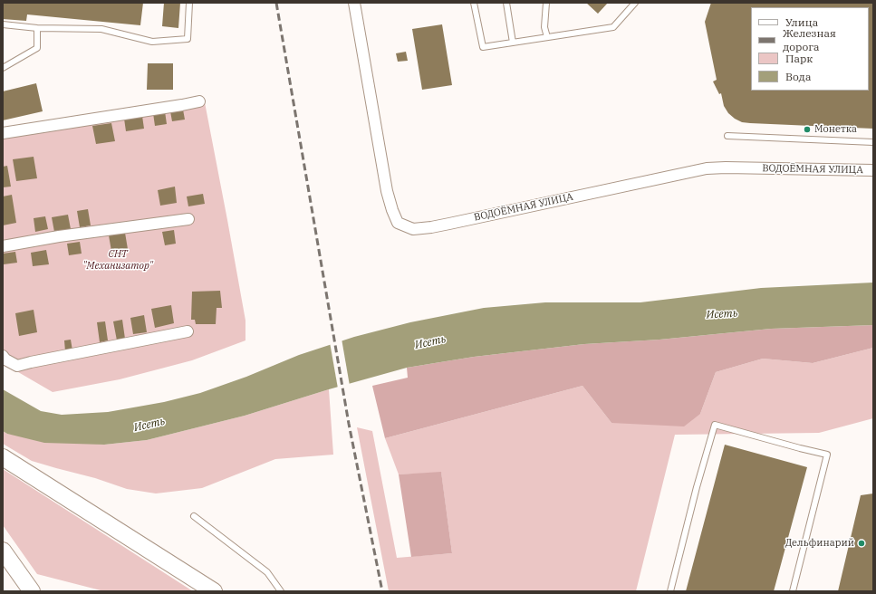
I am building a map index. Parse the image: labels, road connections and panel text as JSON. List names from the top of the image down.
{
  "streets": {
    "street": ["ВОДОЁМНАЯ УЛИЦА"]
  },
  "water": ["Исеть"],
  "parks": ["СНТ \"Механизатор\""],
  "places": ["Монетка", "Дельфинарий"],
  "legend": [
    "Улица",
    "Железная дорога",
    "Парк",
    "Вода"
  ]
}
